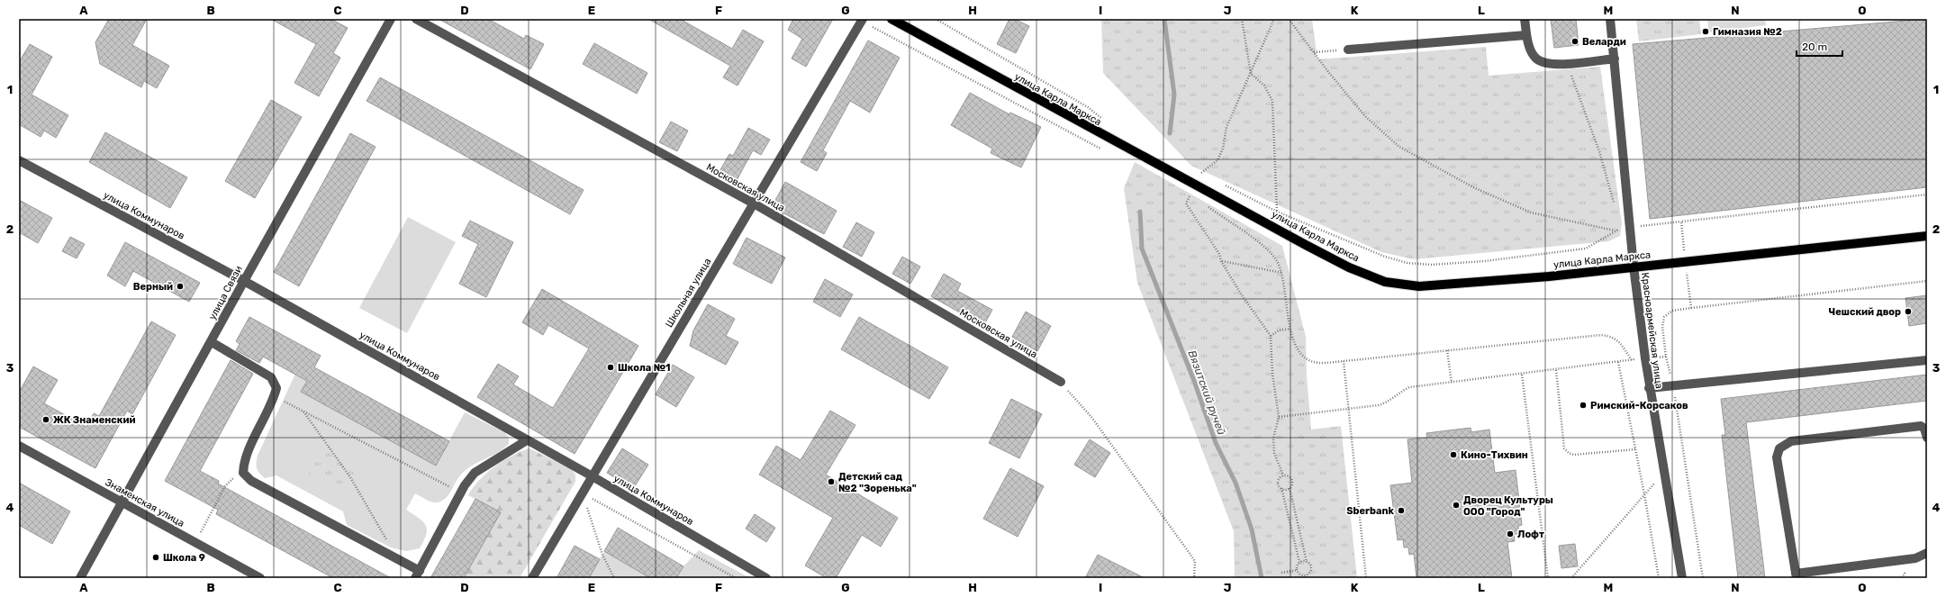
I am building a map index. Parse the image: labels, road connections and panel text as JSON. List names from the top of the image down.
{
  "streets": {
    "main road": ["улица Карла Маркса"],
    "street": [
      "Московская улица",
      "улица Коммунаров",
      "улица Связи",
      "Школьная улица",
      "Красноармейская улица",
      "Знаменская улица"
    ]
  },
  "crossings": [
    ["улица Карла Маркса", "Красноармейская улица"],
    ["Московская улица", "Школьная улица"],
    ["улица Коммунаров", "улица Связи"],
    ["улица Коммунаров", "Школьная улица"],
    ["улица Связи", "Знаменская улица"]
  ],
  "water": ["Вязитский ручей"],
  "places": [
    "Гимназия №2",
    "Веларди",
    "Верный",
    "Чешский двор",
    "Школа №1",
    "Римский-Корсаков",
    "ЖК Знаменский",
    "Кино-Тихвин",
    "Детский сад №2 \"Зоренька\"",
    "Дворец Культуры ООО \"Город\"",
    "Sberbank",
    "Лофт",
    "Школа 9"
  ],
  "scale_bar": "20 m",
  "grid": {
    "columns": [
      "A",
      "B",
      "C",
      "D",
      "E",
      "F",
      "G",
      "H",
      "I",
      "J",
      "K",
      "L",
      "M",
      "N",
      "O"
    ],
    "rows": [
      "1",
      "2",
      "3",
      "4"
    ]
  }
}
